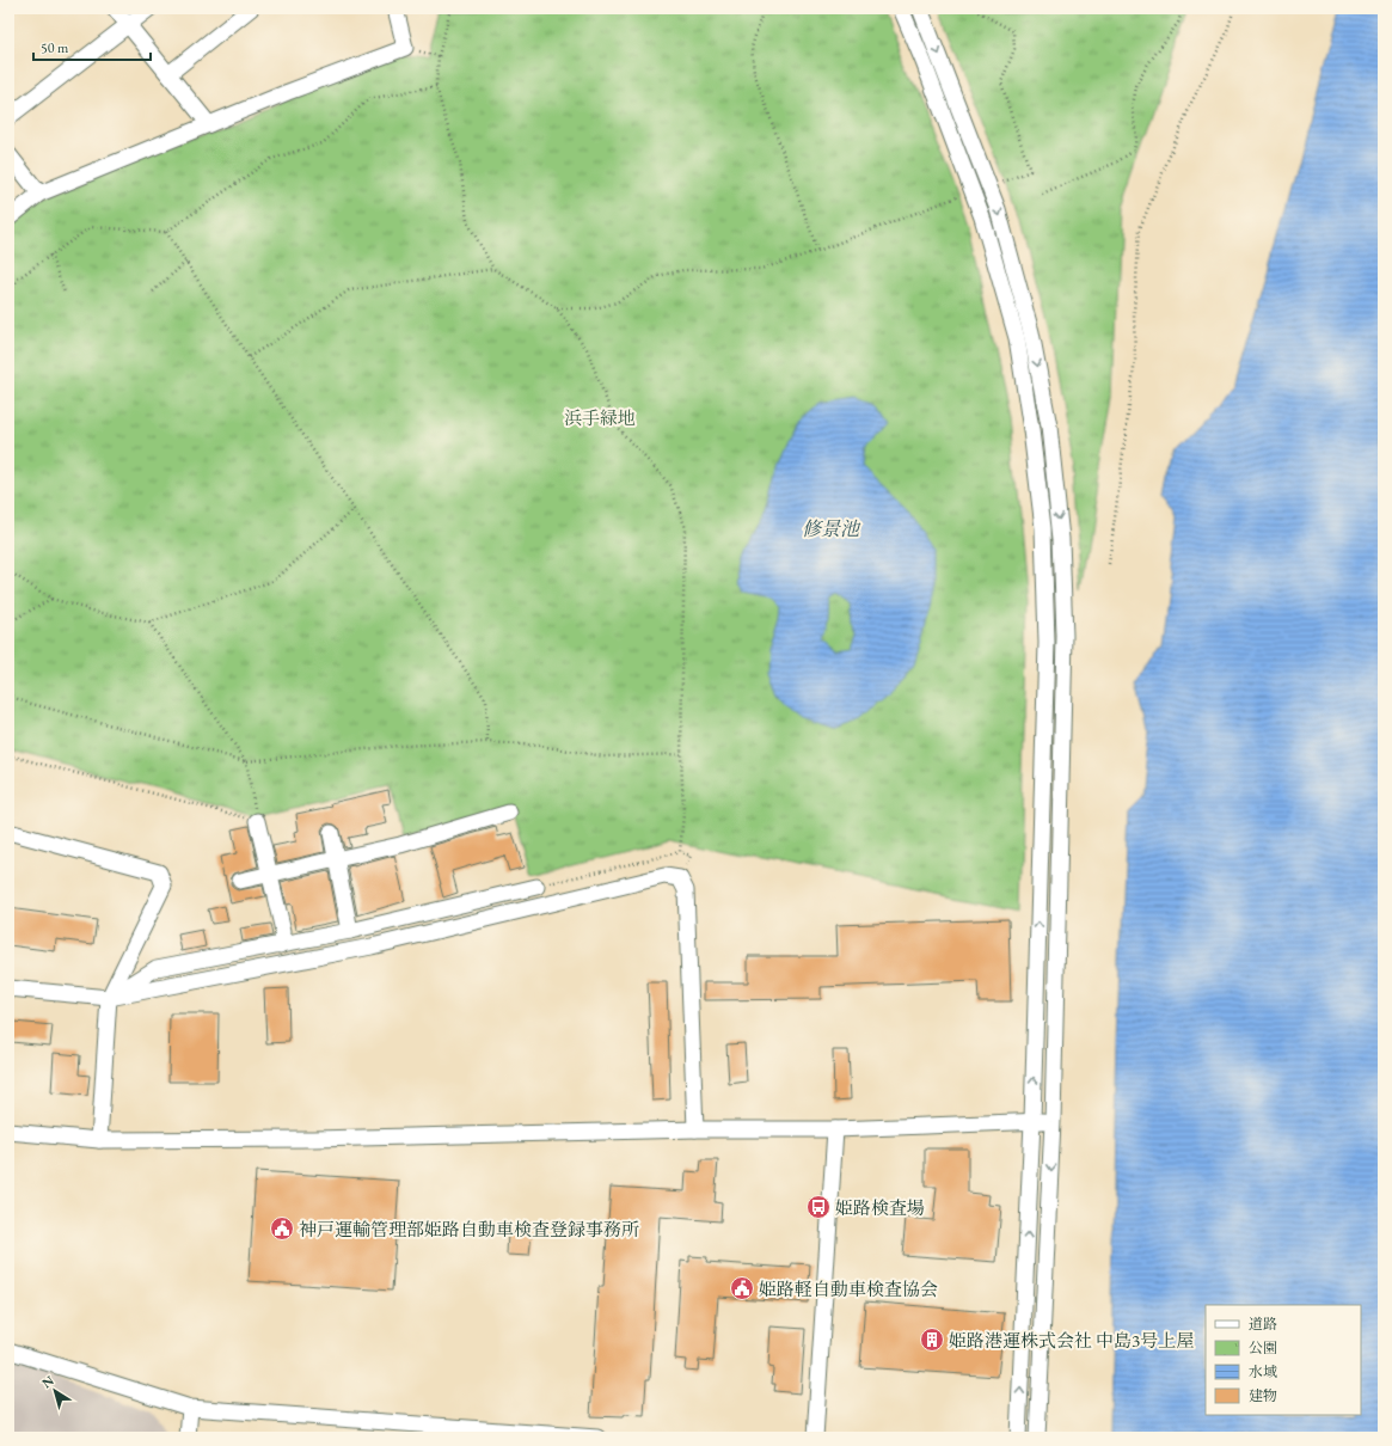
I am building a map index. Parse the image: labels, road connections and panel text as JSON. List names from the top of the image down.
{
  "water": ["修景池"],
  "parks": ["浜手緑地"],
  "places": {
    "bus stop": ["姫路検査場"],
    "public building": ["神戸運輸管理部姫路自動車検査登録事務所", "姫路軽自動車検査協会"],
    "building": ["姫路港運株式会社 中島3号上屋"]
  },
  "legend": [
    "道路",
    "公園",
    "水域",
    "建物"
  ],
  "scale_bar": "50 m",
  "north": "top left"
}
